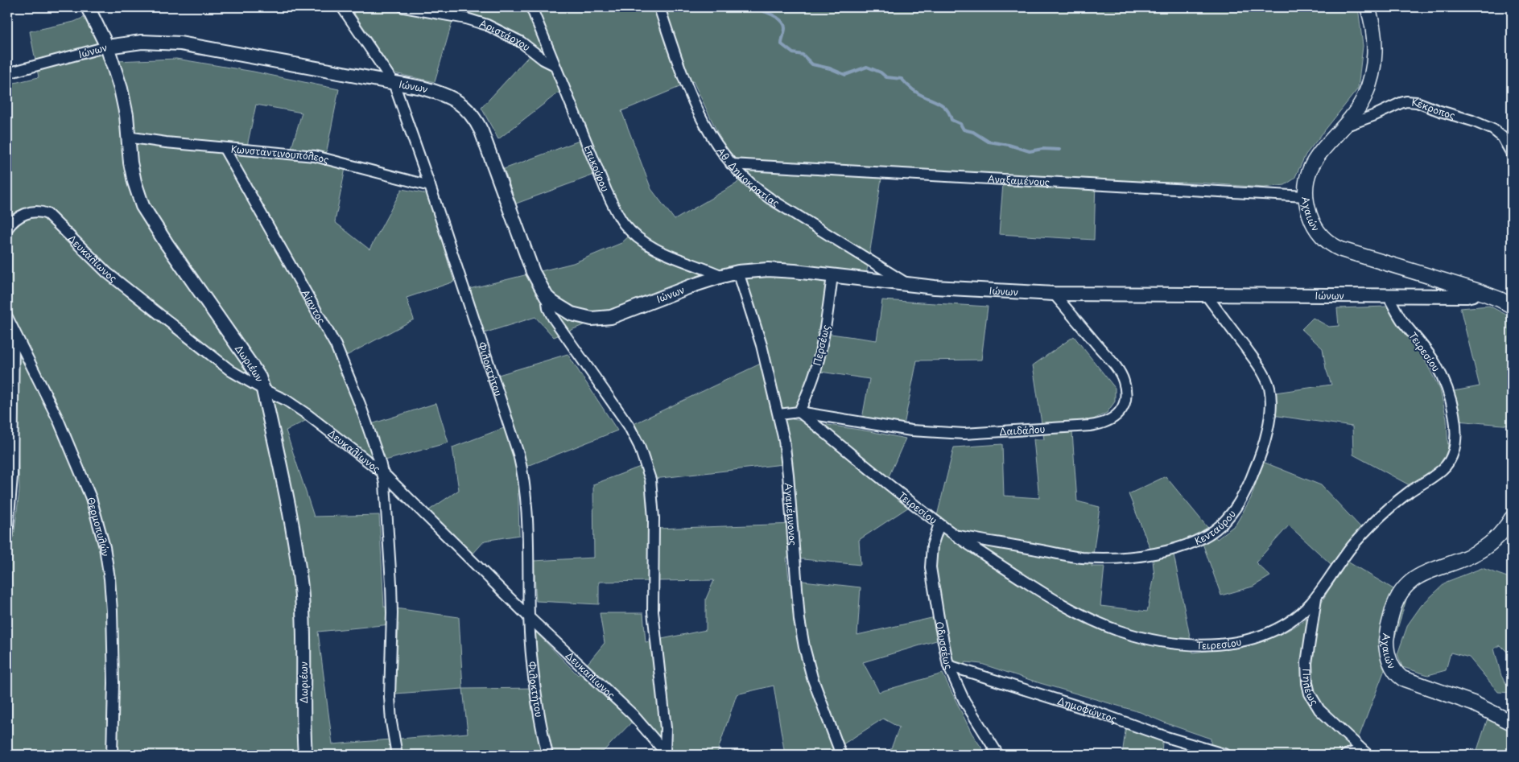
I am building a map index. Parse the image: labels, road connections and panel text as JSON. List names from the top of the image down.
{
  "streets": {
    "main road": ["Αχαιών"],
    "street": [
      "Αριστάρχου",
      "Ιώνων",
      "Κέκροπος",
      "Κωνσταντινουπόλεος",
      "Επικούρου",
      "Αθ. Δημοκρατίας",
      "Αναξαμένους",
      "Δευκαλίωνος",
      "Aiαντος",
      "Περσέως",
      "Τειρεσίου",
      "Δωριέων",
      "Φιλοκτήτου",
      "Δαιδάλου",
      "Αγαμέμνονος",
      "Κενταύρου",
      "Θερμοπυλών",
      "Οδυσσέως",
      "Πηλέως",
      "Δημοφώντος"
    ]
  },
  "crossings": [
    ["Αριστάρχου", "Επικούρου"],
    ["Ιώνων", "Επικούρου"],
    ["Ιώνων", "Αθ. Δημοκρατίας"],
    ["Ιώνων", "Αχαιών"],
    ["Ιώνων", "Περσέως"],
    ["Ιώνων", "Τειρεσίου"],
    ["Ιώνων", "Δωριέων"],
    ["Ιώνων", "Φιλοκτήτου"],
    ["Ιώνων", "Δαιδάλου"],
    ["Ιώνων", "Αγαμέμνονος"],
    ["Ιώνων", "Κενταύρου"],
    ["Κέκροπος", "Αχαιών"],
    ["Κωνσταντινουπόλεος", "Aiαντος"],
    ["Κωνσταντινουπόλεος", "Δωριέων"],
    ["Κωνσταντινουπόλεος", "Φιλοκτήτου"],
    ["Αθ. Δημοκρατίας", "Αναξαμένους"],
    ["Αναξαμένους", "Αχαιών"],
    ["Δευκαλίωνος", "Aiαντος"],
    ["Δευκαλίωνος", "Δωριέων"],
    ["Δευκαλίωνος", "Φιλοκτήτου"],
    ["Περσέως", "Τειρεσίου"],
    ["Περσέως", "Δαιδάλου"],
    ["Τειρεσίου", "Δαιδάλου"],
    ["Τειρεσίου", "Κενταύρου"],
    ["Τειρεσίου", "Οδυσσέως"],
    ["Τειρεσίου", "Πηλέως"],
    ["Δαιδάλου", "Αγαμέμνονος"],
    ["Οδυσσέως", "Δημοφώντος"]
  ]
}
